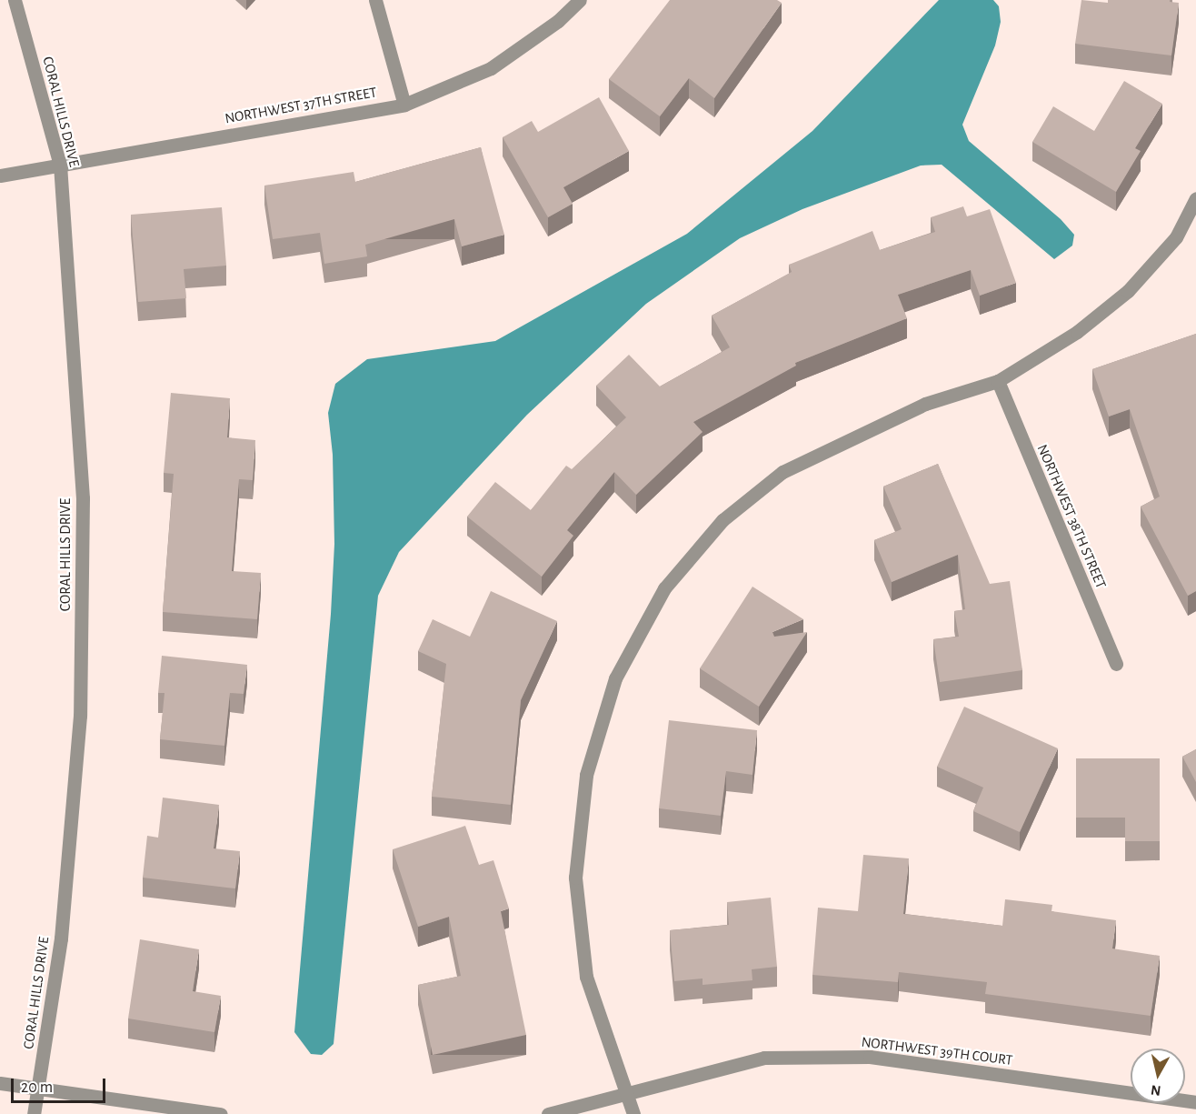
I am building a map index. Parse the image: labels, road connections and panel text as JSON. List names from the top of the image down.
{
  "streets": {
    "street": [
      "NORTHWEST 37TH STREET",
      "CORAL HILLS DRIVE",
      "NORTHWEST 38TH STREET",
      "NORTHWEST 39TH COURT"
    ]
  },
  "crossings": [
    ["NORTHWEST 37TH STREET", "CORAL HILLS DRIVE"]
  ],
  "scale_bar": "20 m",
  "north": "bottom"
}
